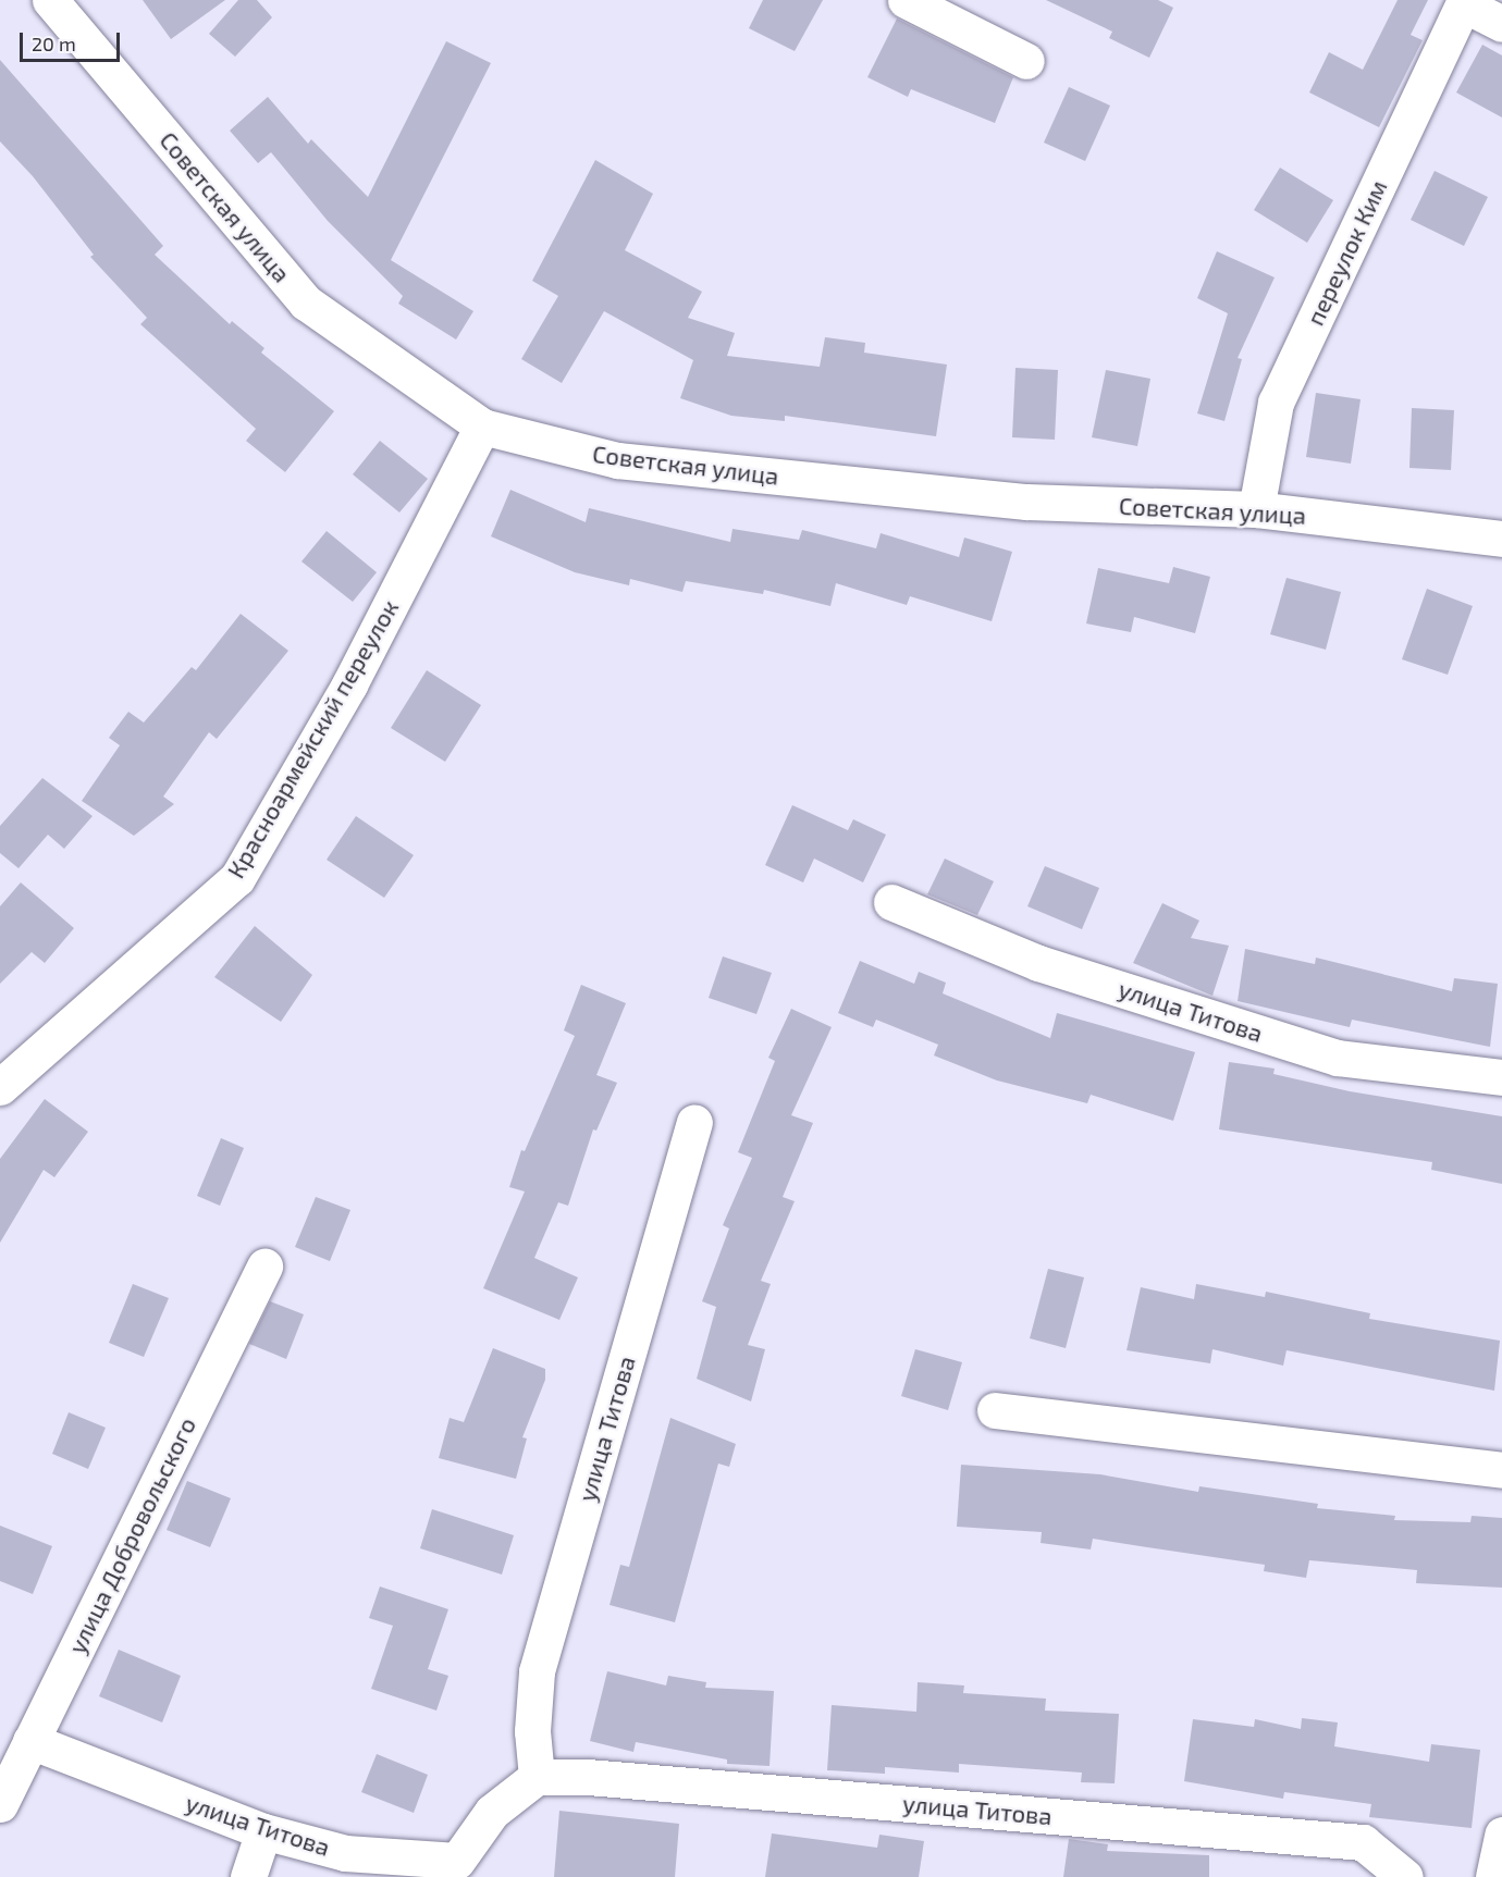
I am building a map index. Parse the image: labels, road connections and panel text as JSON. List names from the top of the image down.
{
  "streets": {
    "street": [
      "Советская улица",
      "переулок Ким",
      "Красноармейский переулок",
      "улица Титова",
      "улица Добровольского"
    ]
  },
  "crossings": [
    ["Советская улица", "переулок Ким"],
    ["Советская улица", "Красноармейский переулок"],
    ["улица Титова", "улица Добровольского"]
  ],
  "scale_bar": "20 m"
}
